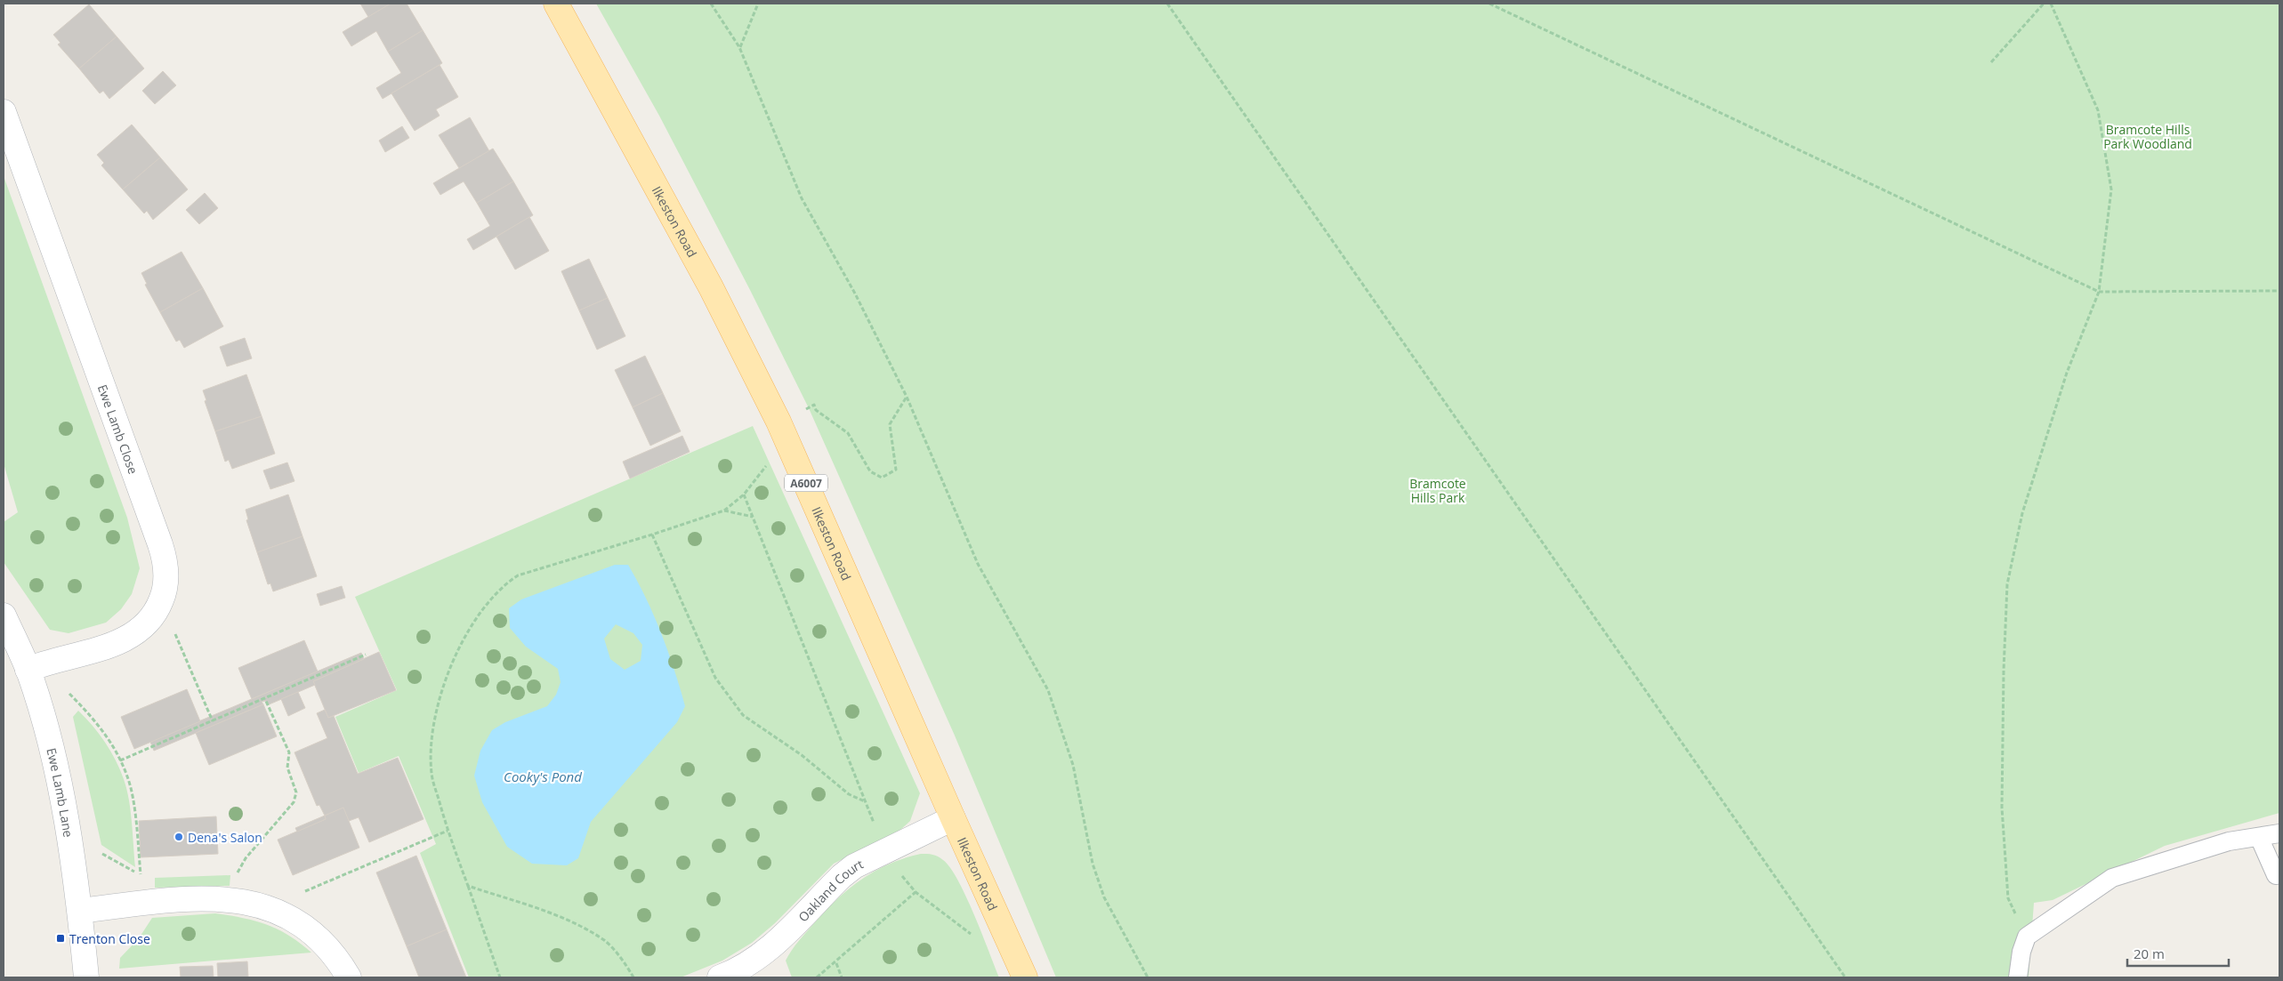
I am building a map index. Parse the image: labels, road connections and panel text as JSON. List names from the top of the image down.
{
  "streets": {
    "main road": ["Ilkeston Road", "A6007"],
    "street": ["Ewe Lamb Close", "Ewe Lamb Lane", "Oakland Court"]
  },
  "crossings": [
    ["Ilkeston Road", "Oakland Court"],
    ["Ewe Lamb Close", "Ewe Lamb Lane"]
  ],
  "water": ["Cooky's Pond"],
  "parks": ["Bramcote Hills Park Woodland", "Bramcote Hills Park"],
  "places": {
    "other": ["Dena's Salon"],
    "transit": ["Trenton Close"]
  },
  "scale_bar": "20 m"
}
